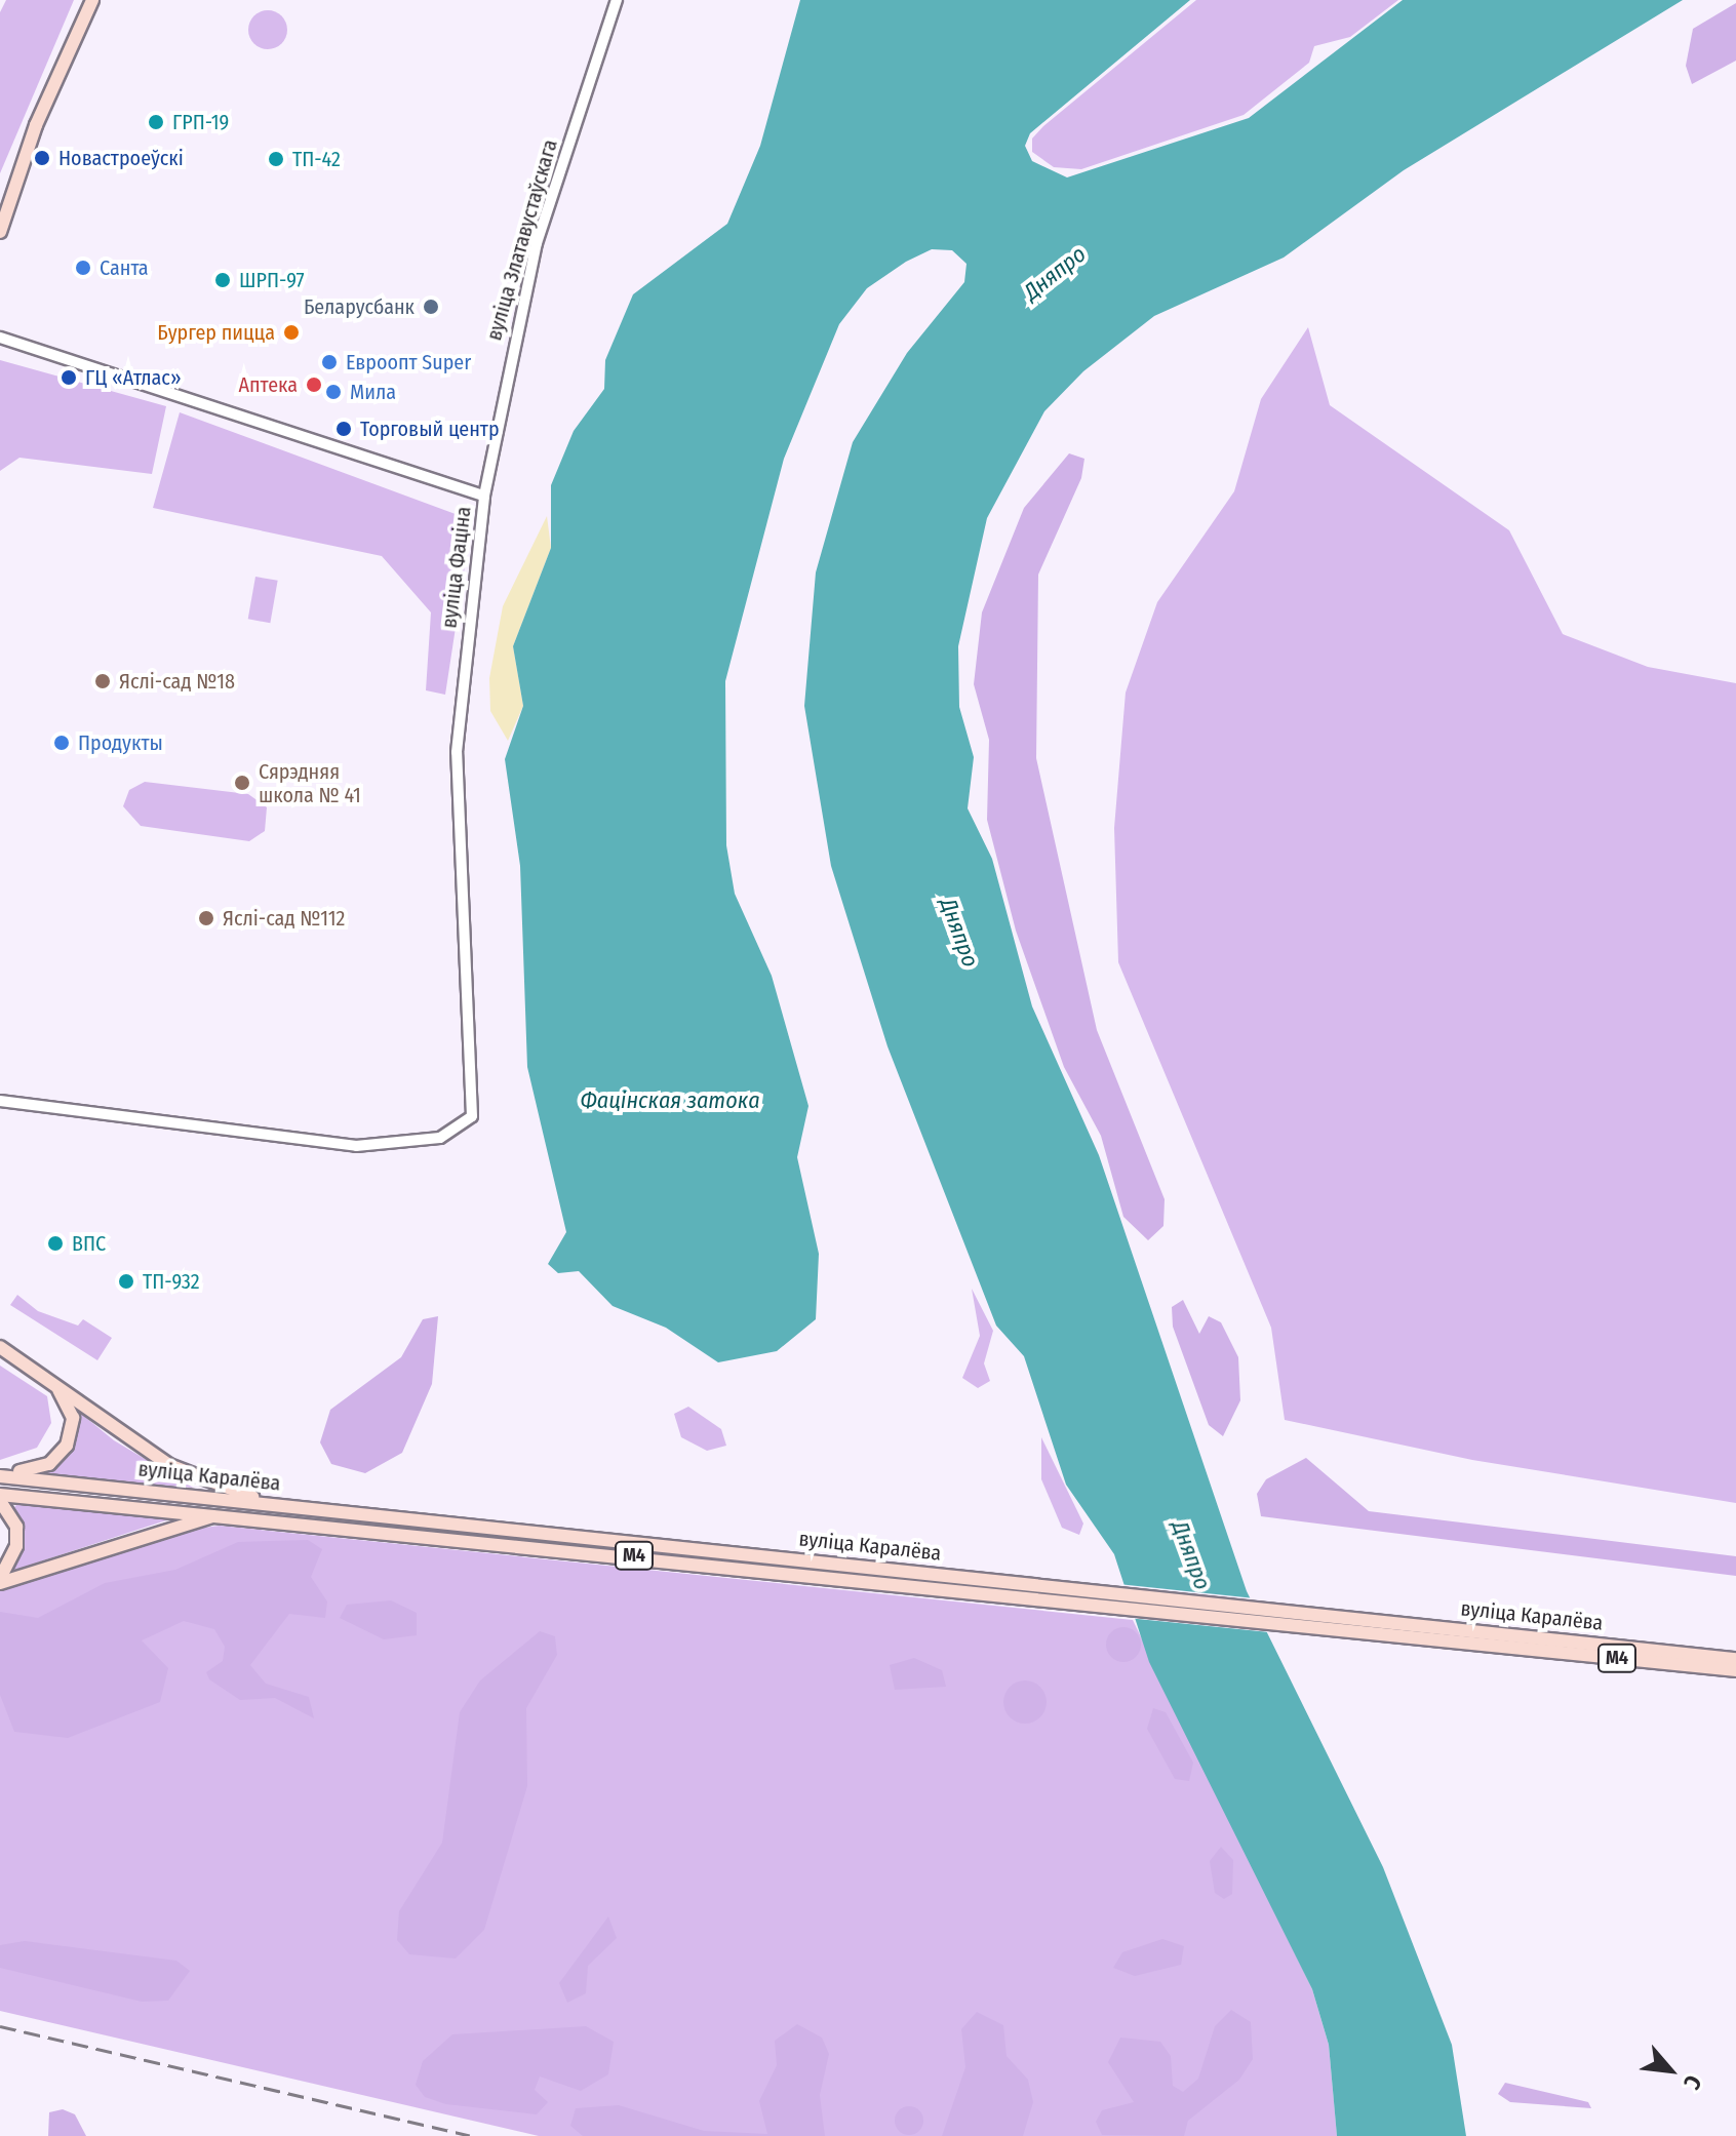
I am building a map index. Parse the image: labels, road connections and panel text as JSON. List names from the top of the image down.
{
  "streets": {
    "main road": ["вуліца Каралёва", "М4"],
    "street": ["вуліца Златавустаўскага", "вуліца Фаціна"]
  },
  "crossings": [
    ["вуліца Златавустаўскага", "вуліца Фаціна"]
  ],
  "water": ["Дняпро", "Фацінская затока"],
  "places": [
    "ГРП-19",
    "Новастроеўскі",
    "ТП-42",
    "Санта",
    "ШРП-97",
    "Беларусбанк",
    "Бургер пицца",
    "Евроопт Super",
    "ГЦ «Атлас»",
    "Аптека",
    "Мила",
    "Торговый центр",
    "Яслі-сад №18",
    "Продукты",
    "Сярэдняя школа № 41",
    "Яслі-сад №112",
    "ВПС",
    "ТП-932"
  ],
  "north": "bottom right"
}
